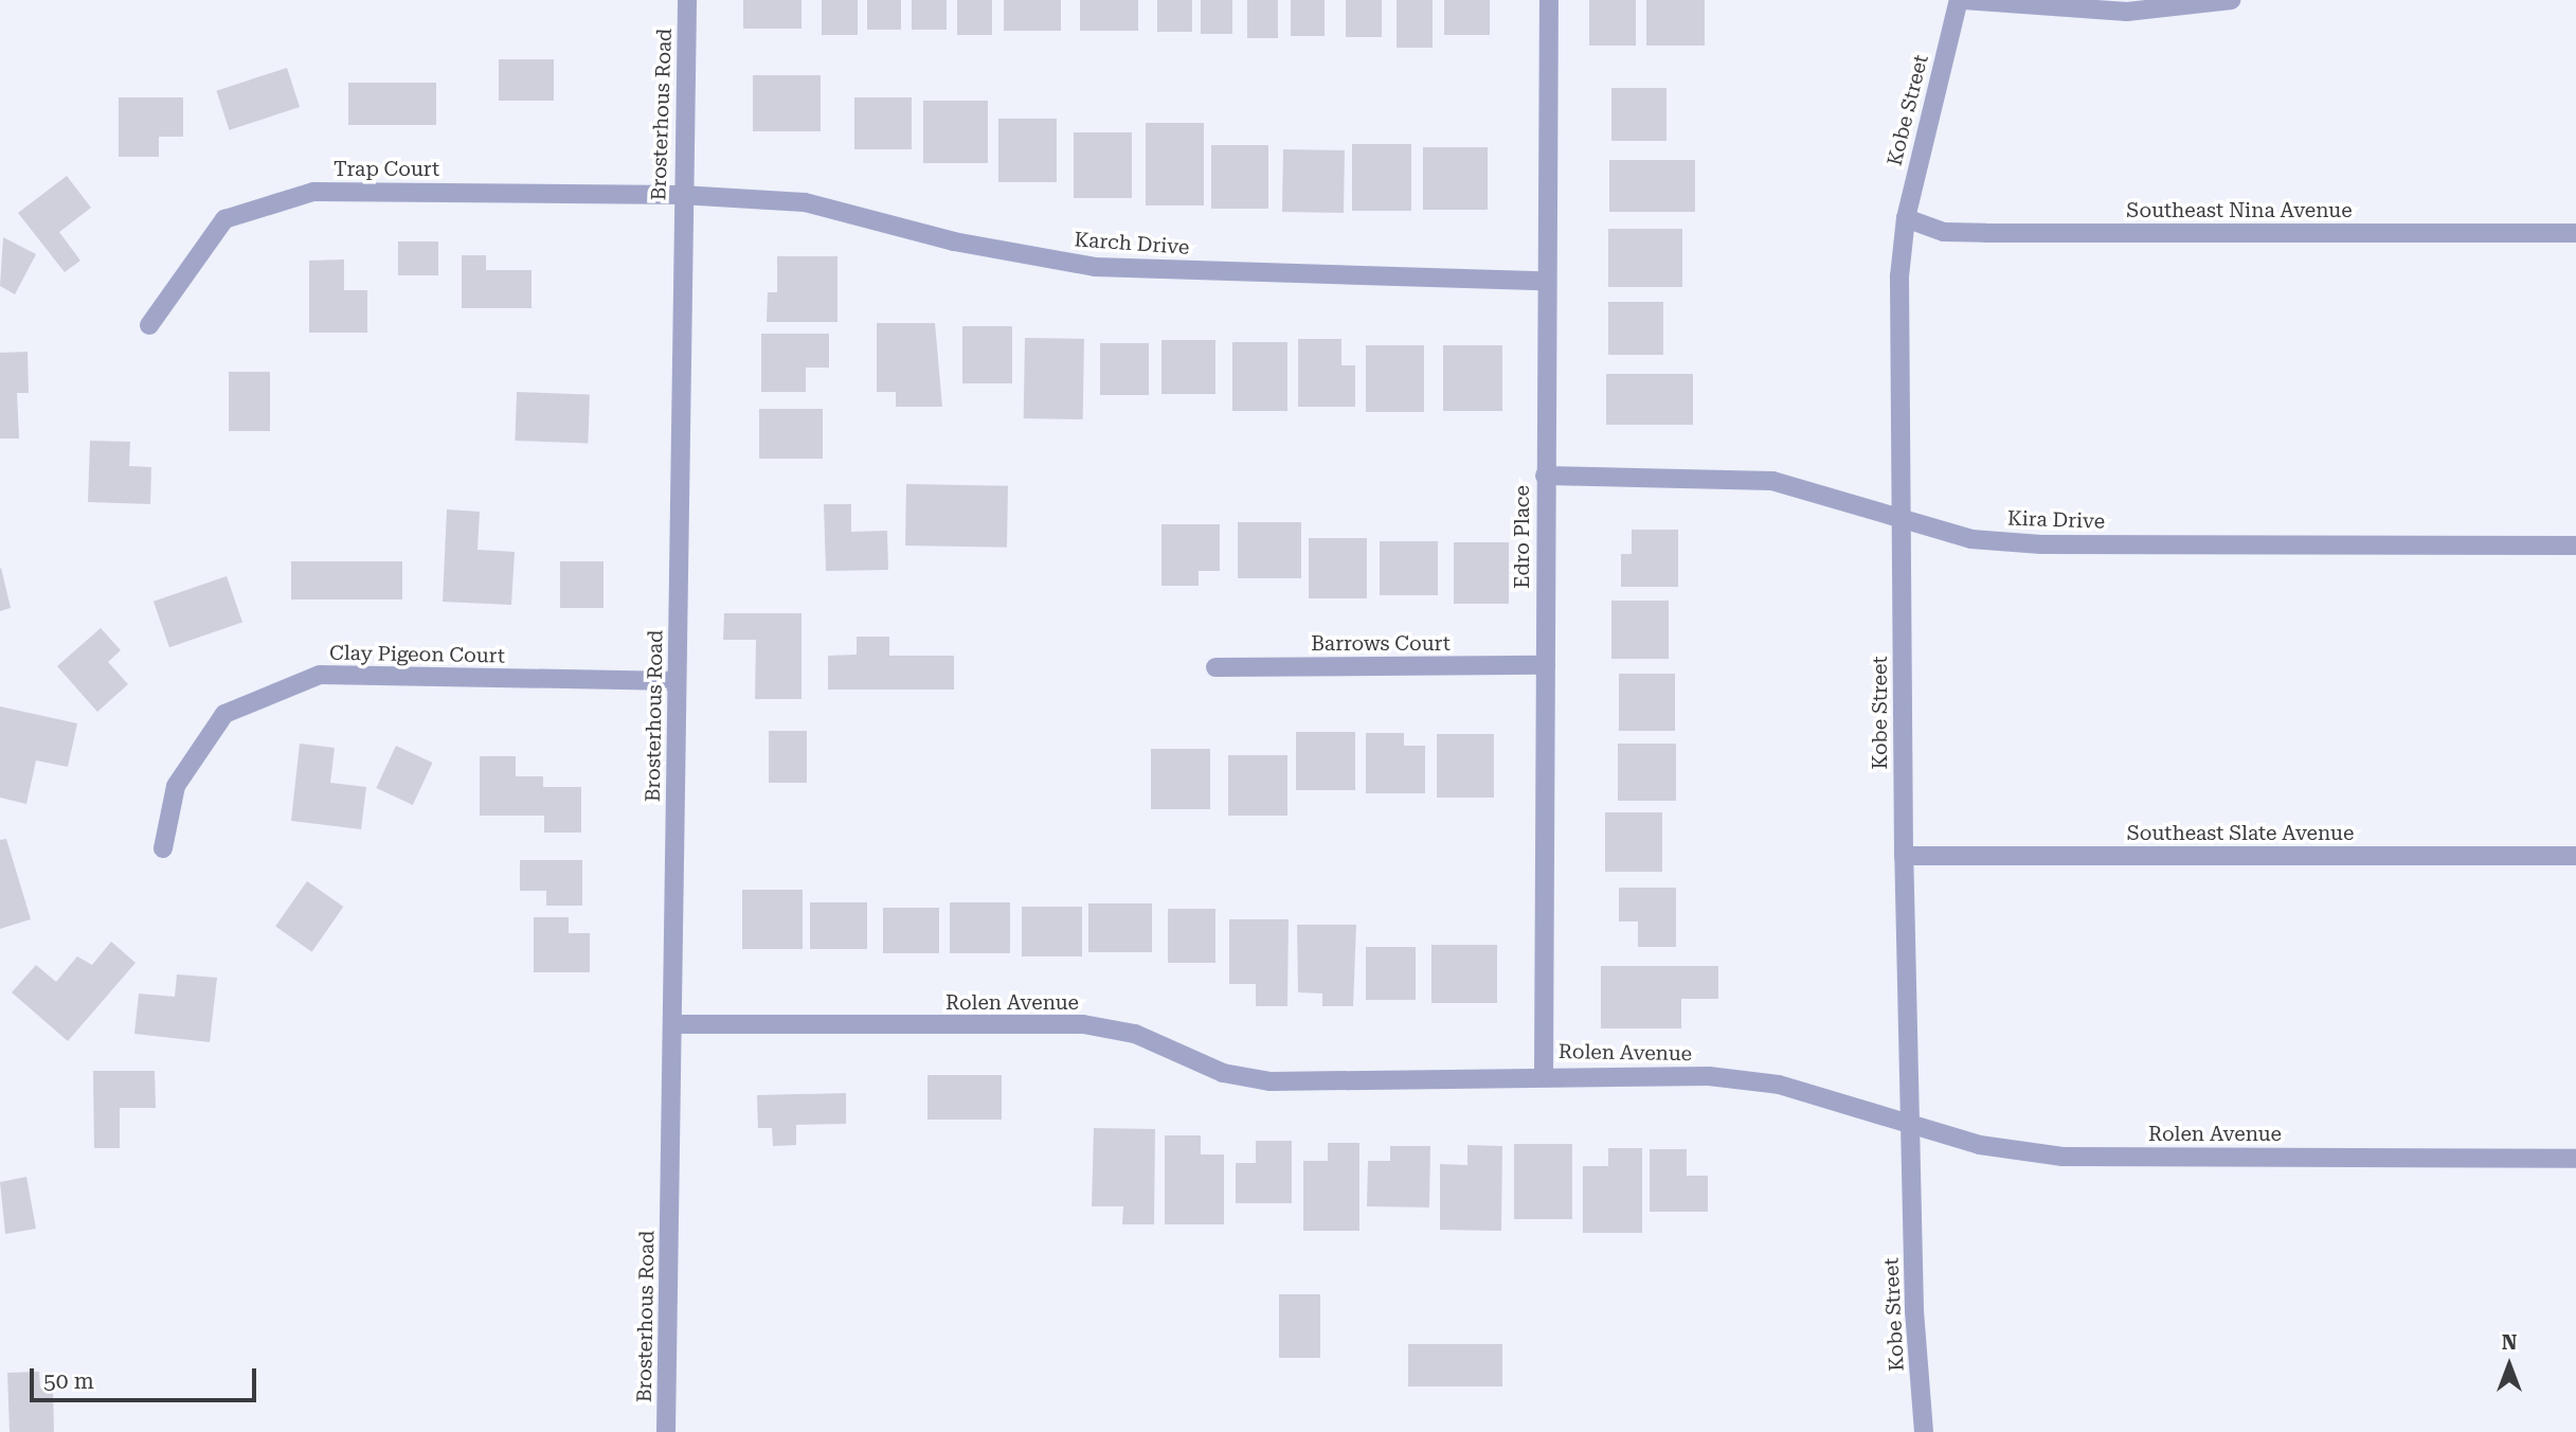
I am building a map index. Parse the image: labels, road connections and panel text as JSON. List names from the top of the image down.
{
  "streets": {
    "street": [
      "Kobe Street",
      "Brosterhous Road",
      "Trap Court",
      "Southeast Nina Avenue",
      "Karch Drive",
      "Kira Drive",
      "Edro Place",
      "Barrows Court",
      "Clay Pigeon Court",
      "Southeast Slate Avenue",
      "Rolen Avenue"
    ]
  },
  "crossings": [
    ["Kobe Street", "Southeast Nina Avenue"],
    ["Kobe Street", "Kira Drive"],
    ["Kobe Street", "Southeast Slate Avenue"],
    ["Kobe Street", "Rolen Avenue"],
    ["Brosterhous Road", "Trap Court"],
    ["Brosterhous Road", "Karch Drive"],
    ["Brosterhous Road", "Clay Pigeon Court"],
    ["Brosterhous Road", "Rolen Avenue"],
    ["Trap Court", "Karch Drive"],
    ["Karch Drive", "Edro Place"],
    ["Kira Drive", "Edro Place"],
    ["Edro Place", "Barrows Court"],
    ["Edro Place", "Rolen Avenue"]
  ],
  "scale_bar": "50 m",
  "north": "top"
}
